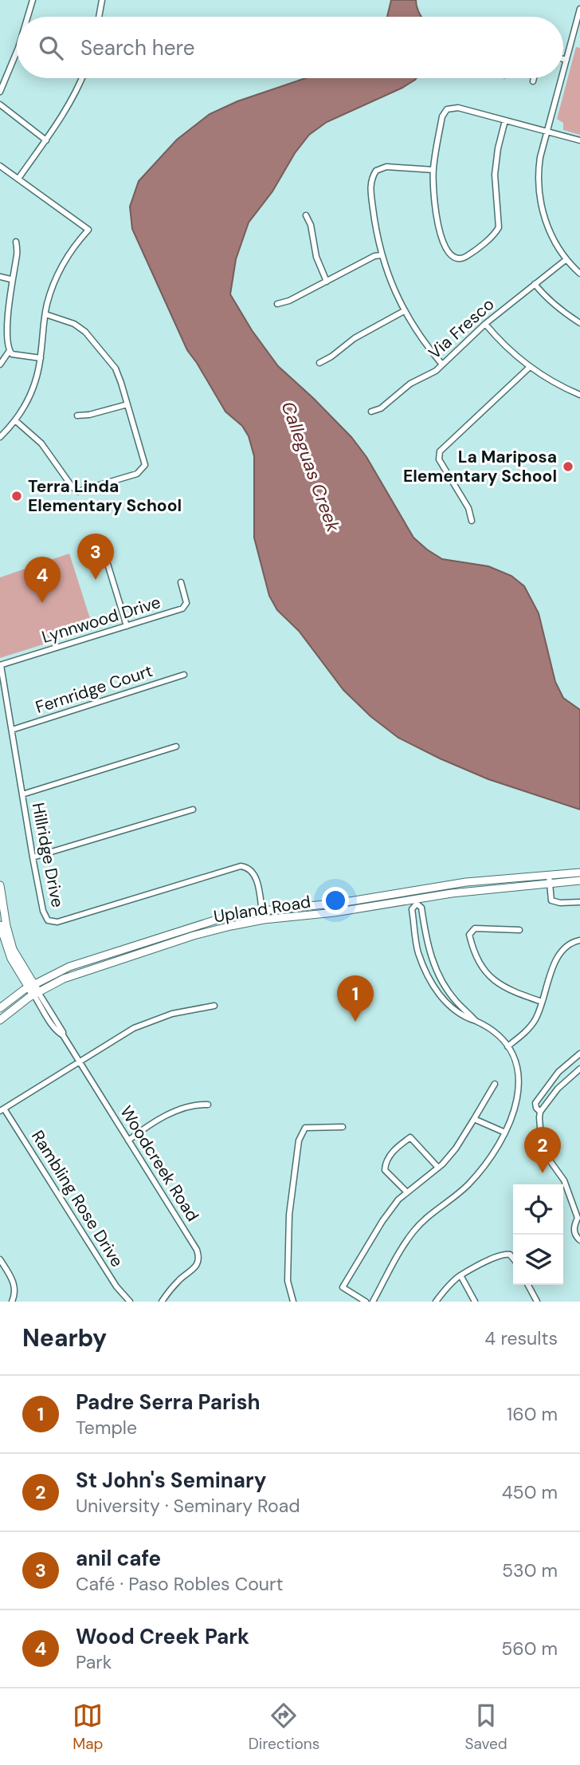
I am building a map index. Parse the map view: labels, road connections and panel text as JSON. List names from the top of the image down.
{
  "streets": {
    "main road": ["Upland Road", "Woodcreek Road"],
    "street": [
      "Via Fresco",
      "Lynnwood Drive",
      "Fernridge Court",
      "Hillridge Drive",
      "Rambling Rose Drive"
    ]
  },
  "crossings": [
    ["Lynnwood Drive", "Hillridge Drive"],
    ["Fernridge Court", "Hillridge Drive"],
    ["Hillridge Drive", "Upland Road"],
    ["Upland Road", "Woodcreek Road"]
  ],
  "water": ["Calleguas Creek"],
  "places": ["La Mariposa Elementary School", "Terra Linda Elementary School"],
  "page": {
    "search": "Search here",
    "pins": [
      "3",
      "4",
      "1",
      "2"
    ],
    "heading": ["Nearby", "4 results"],
    "list": [
      {
        "mark": "1",
        "name": "Padre Serra Parish",
        "note": "Temple",
        "value": "160 m"
      },
      {
        "mark": "2",
        "name": "St John's Seminary",
        "note": "University · Seminary Road",
        "value": "450 m"
      },
      {
        "mark": "3",
        "name": "anil cafe",
        "note": "Café · Paso Robles Court",
        "value": "530 m"
      },
      {
        "mark": "4",
        "name": "Wood Creek Park",
        "note": "Park",
        "value": "560 m"
      }
    ],
    "nav": ["Map", "Directions", "Saved"]
  }
}
